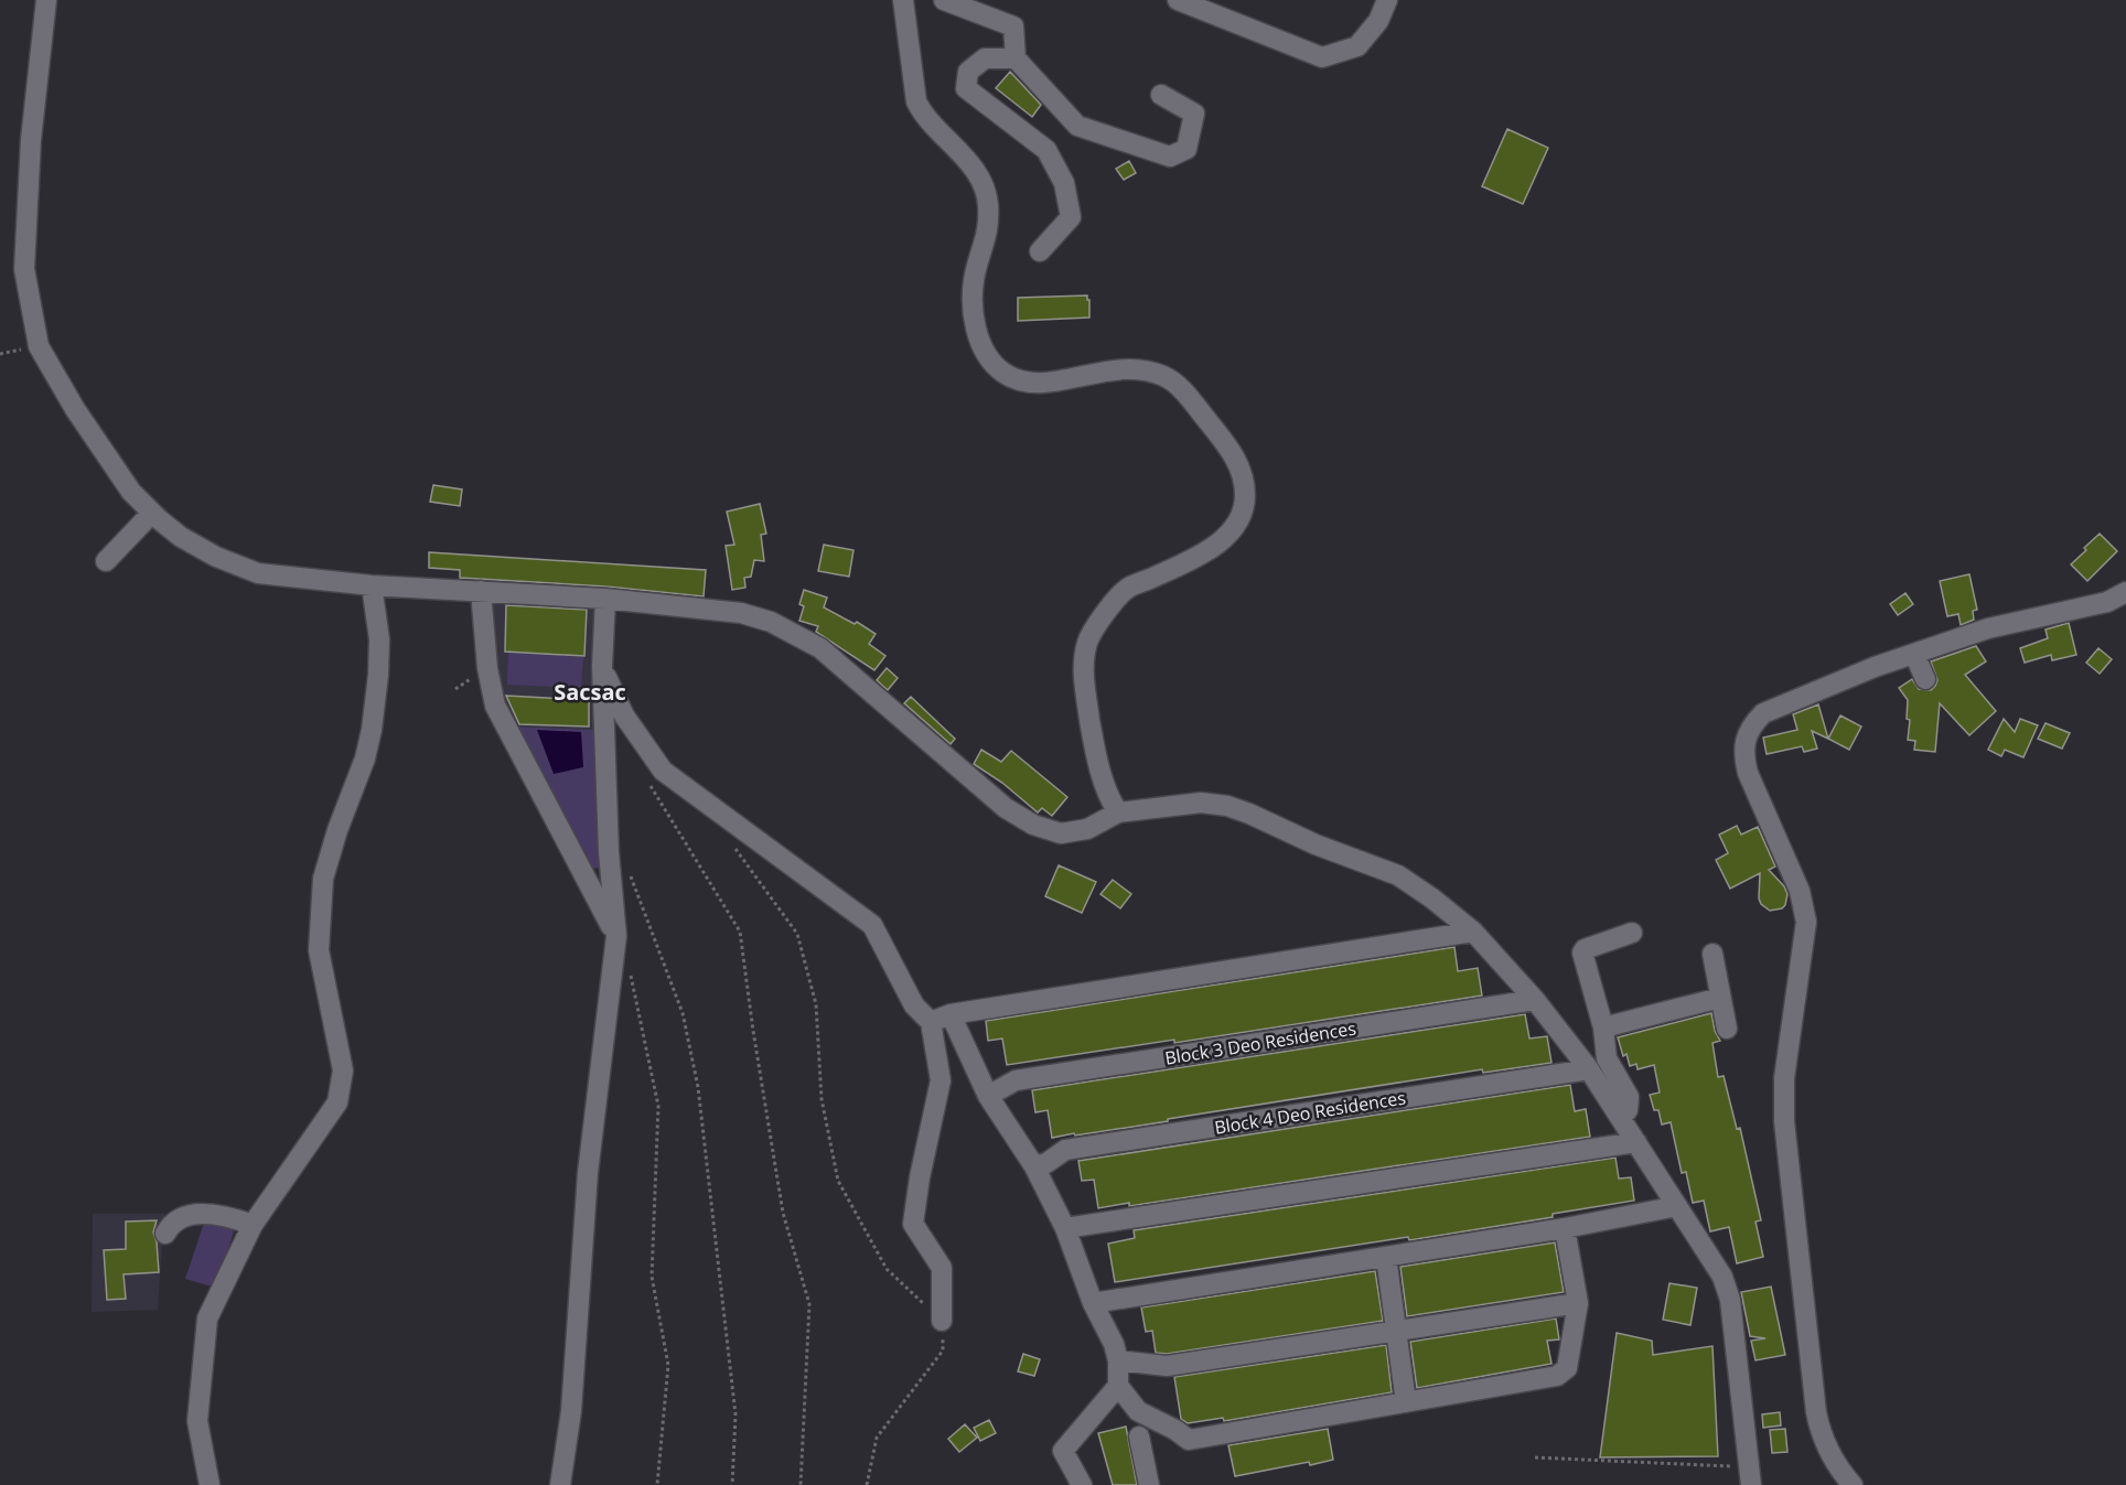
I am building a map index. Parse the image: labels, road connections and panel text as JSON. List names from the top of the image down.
{
  "streets": {
    "street": ["Block 3 Deo Residences", "Block 4 Deo Residences"]
  },
  "districts": ["Sacsac"]
}
